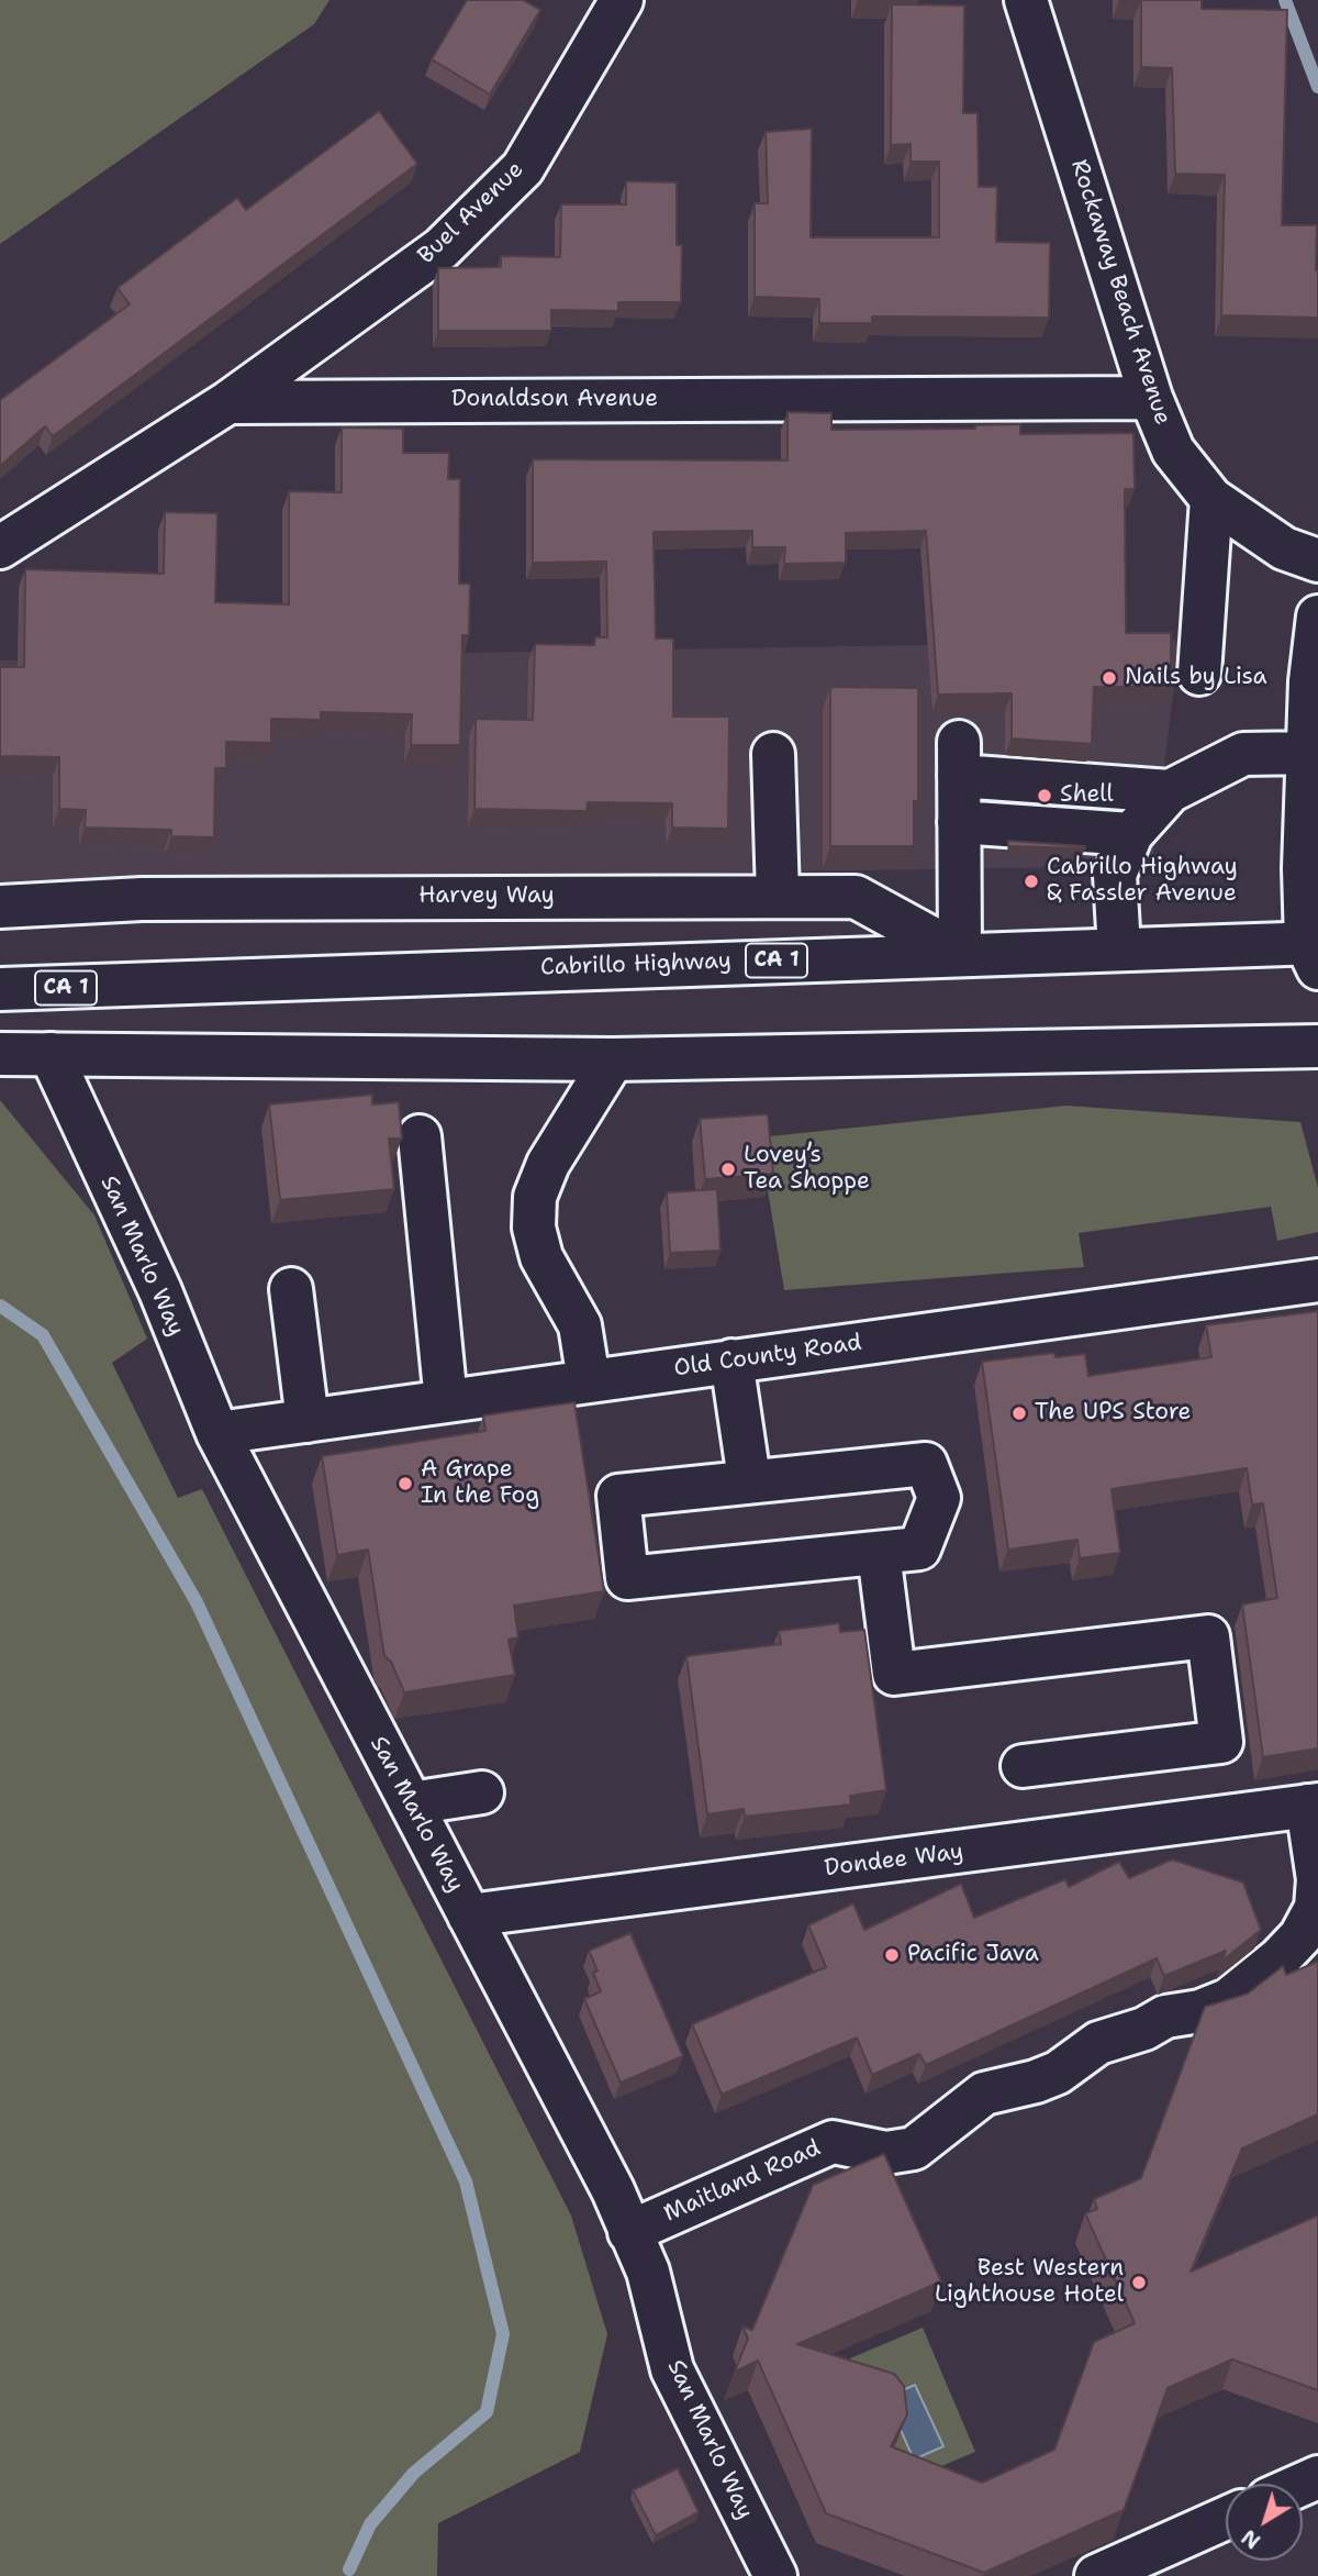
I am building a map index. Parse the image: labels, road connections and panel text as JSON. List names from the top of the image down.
{
  "streets": {
    "main road": [
      "Buel Avenue",
      "Rockaway Beach Avenue",
      "Donaldson Avenue",
      "Harvey Way",
      "CA 1",
      "Cabrillo Highway",
      "San Marlo Way",
      "Old County Road",
      "Dondee Way",
      "Maitland Road"
    ]
  },
  "crossings": [
    ["Buel Avenue", "Donaldson Avenue"],
    ["Rockaway Beach Avenue", "Donaldson Avenue"],
    ["Harvey Way", "Cabrillo Highway"],
    ["San Marlo Way", "Old County Road"],
    ["San Marlo Way", "Dondee Way"],
    ["San Marlo Way", "Maitland Road"],
    ["Dondee Way", "Maitland Road"]
  ],
  "places": [
    "Nails by Lisa",
    "Shell",
    "Cabrillo Highway & Fassler Avenue",
    "Lovey’s Tea Shoppe",
    "The UPS Store",
    "A Grape In the Fog",
    "Pacific Java",
    "Best Western Lighthouse Hotel"
  ],
  "north": "bottom left"
}
